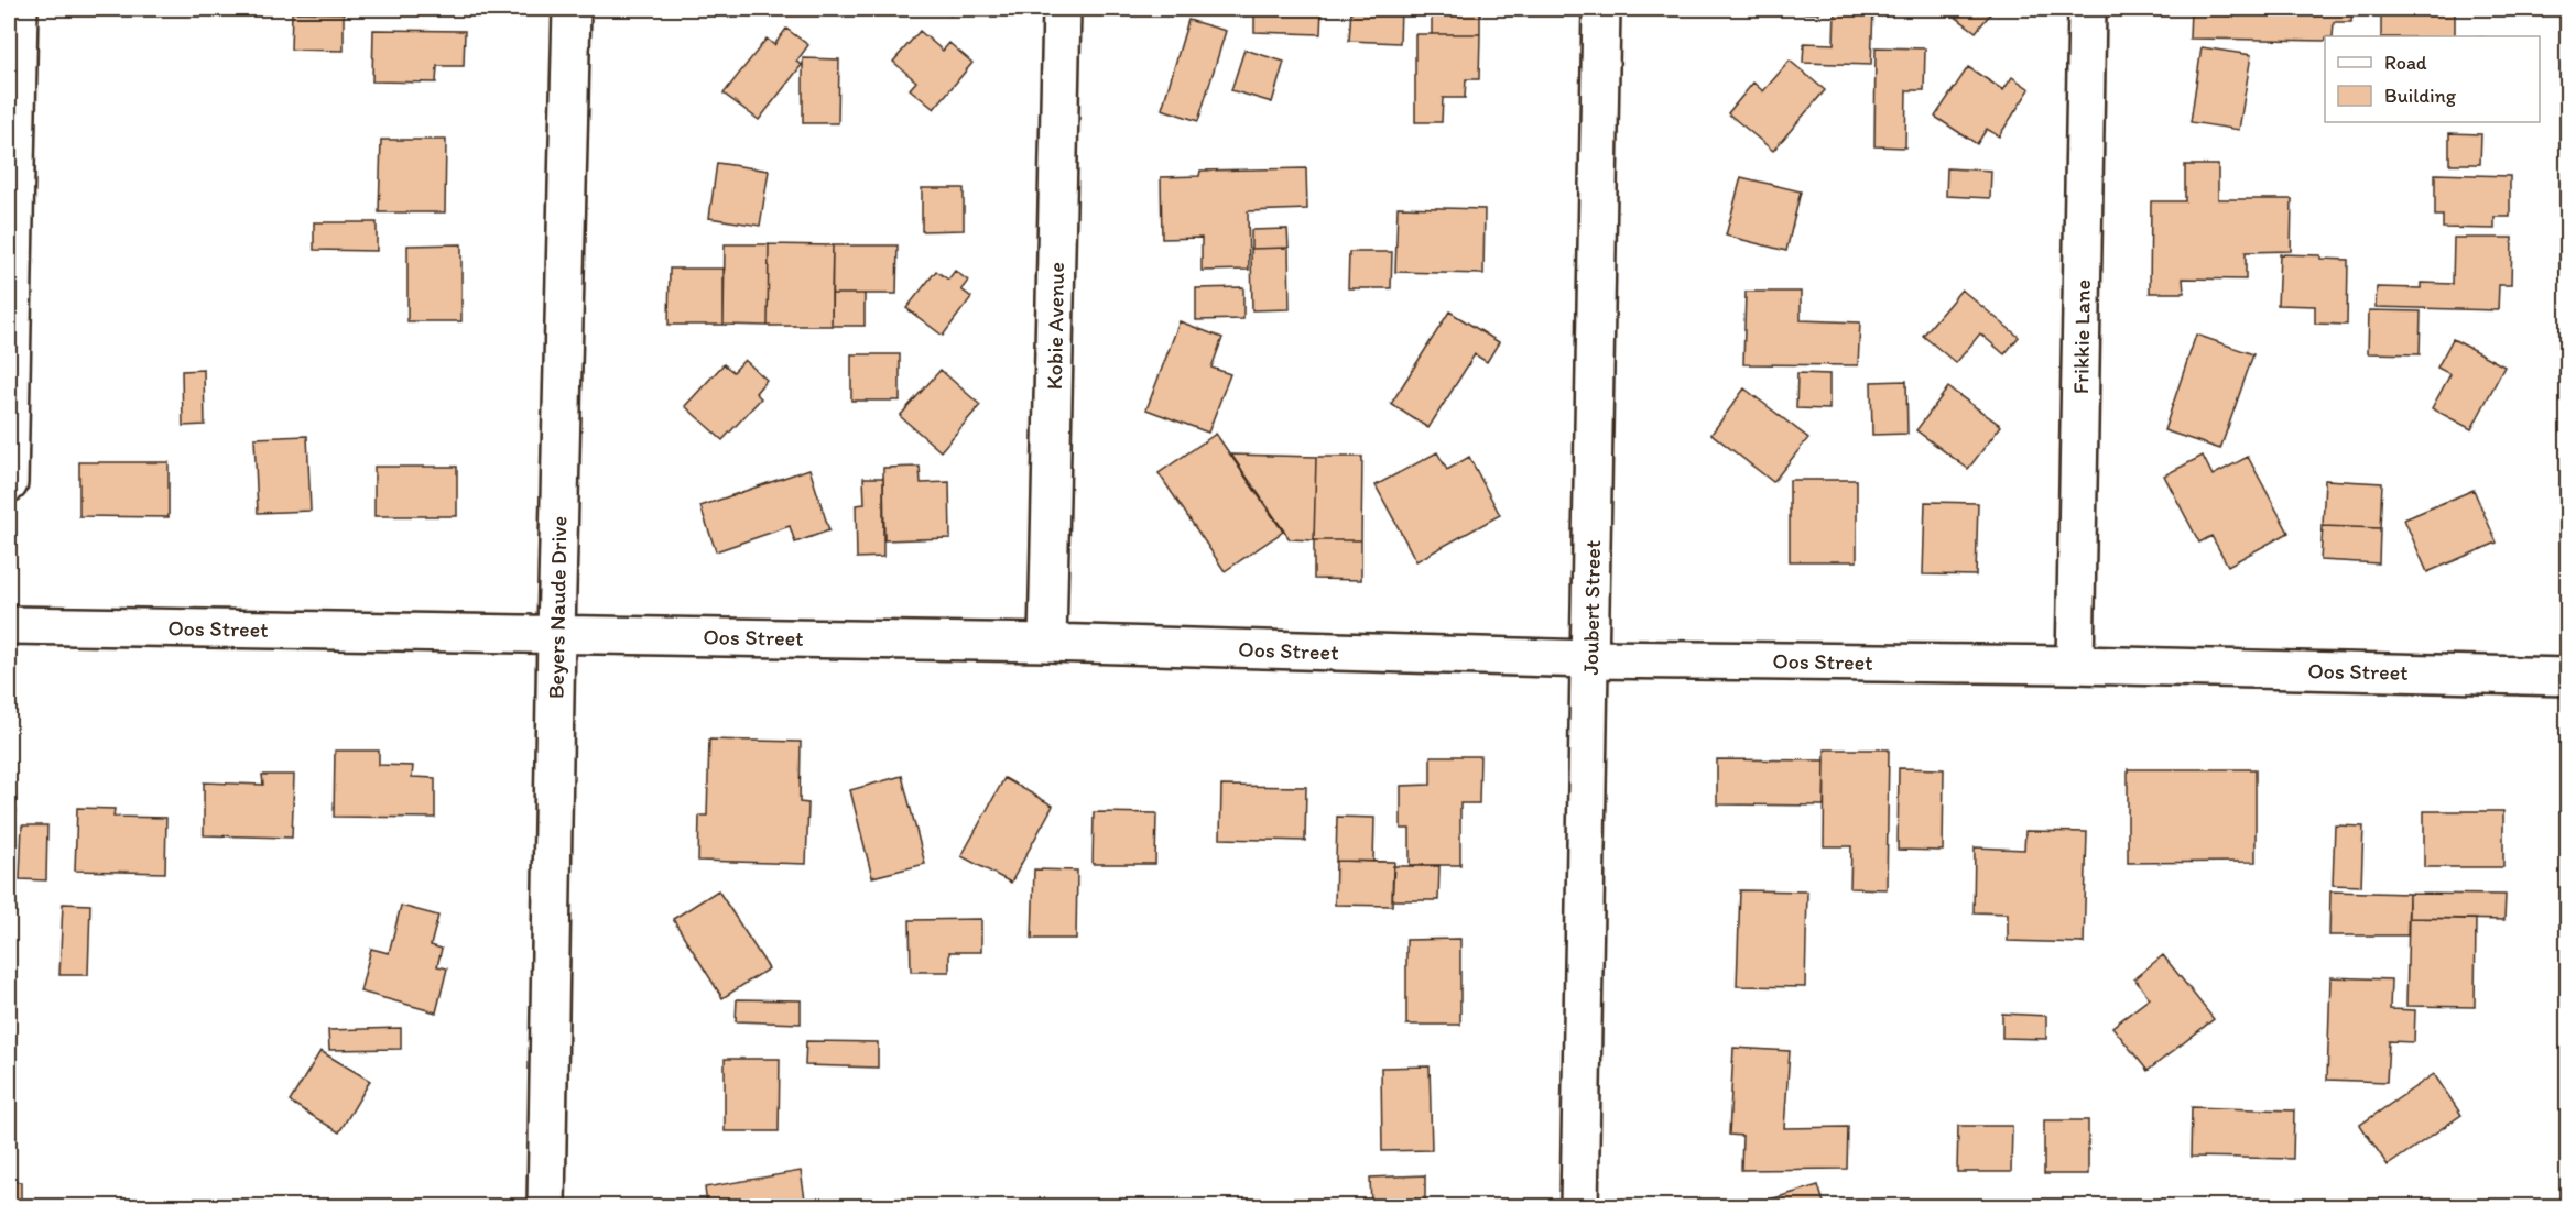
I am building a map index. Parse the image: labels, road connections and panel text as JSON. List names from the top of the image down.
{
  "streets": {
    "street": [
      "Kobie Avenue",
      "Frikkie Lane",
      "Beyers Naude Drive",
      "Joubert Street",
      "Oos Street"
    ]
  },
  "crossings": [
    ["Kobie Avenue", "Oos Street"],
    ["Frikkie Lane", "Oos Street"],
    ["Beyers Naude Drive", "Oos Street"],
    ["Joubert Street", "Oos Street"]
  ],
  "legend": ["Road", "Building"]
}
